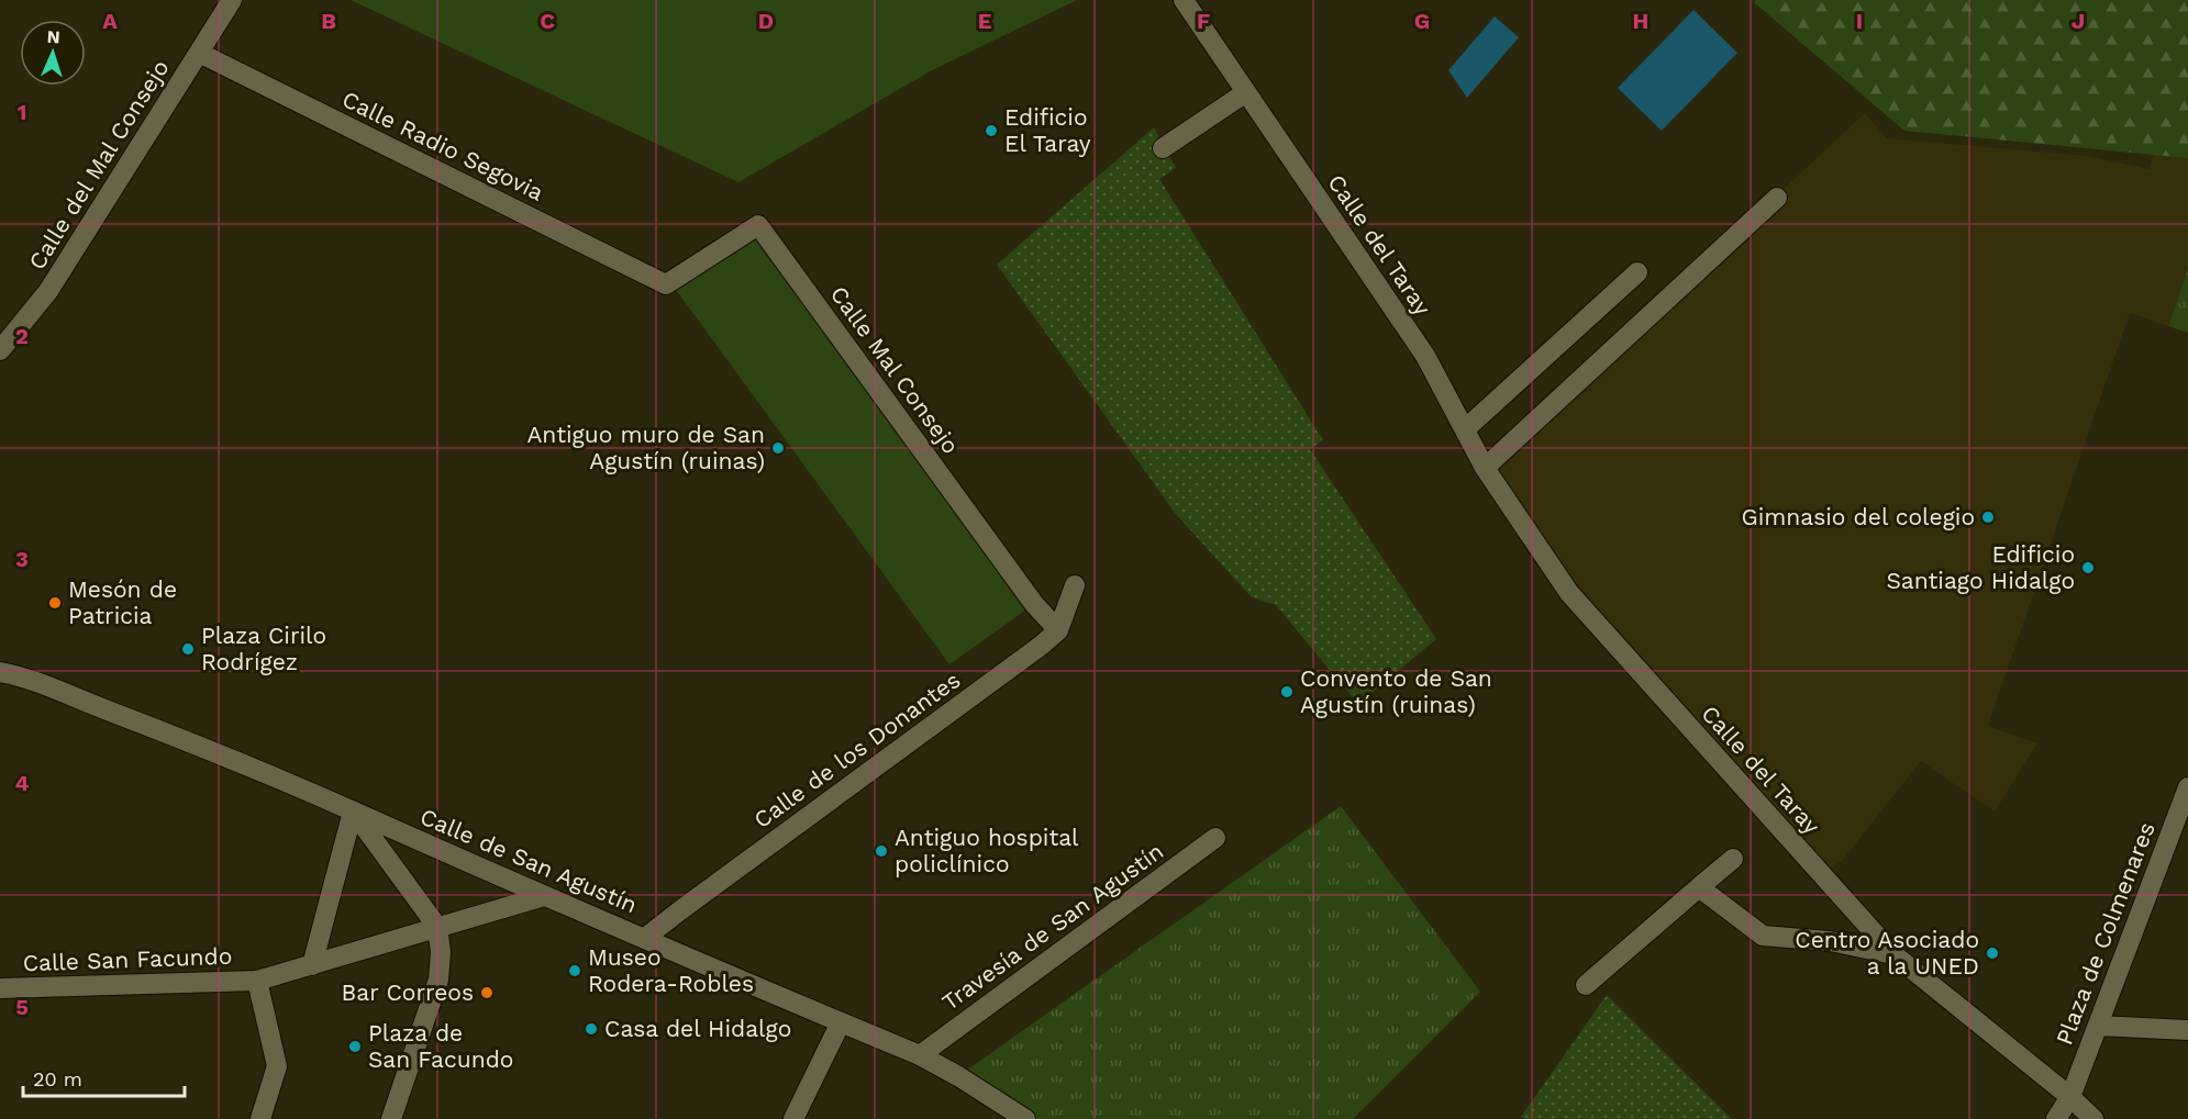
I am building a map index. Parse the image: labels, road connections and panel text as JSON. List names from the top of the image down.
{
  "streets": {
    "street": [
      "Calle Radio Segovia",
      "Calle del Mal Consejo",
      "Calle del Taray",
      "Calle Mal Consejo",
      "Calle de los Donantes",
      "Calle de San Agustín",
      "Travesía de San Agustín",
      "Plaza de Colmenares",
      "Calle San Facundo"
    ]
  },
  "crossings": [
    ["Calle Radio Segovia", "Calle del Mal Consejo"],
    ["Calle Radio Segovia", "Calle Mal Consejo"],
    ["Calle del Taray", "Plaza de Colmenares"],
    ["Calle Mal Consejo", "Calle de los Donantes"],
    ["Calle de los Donantes", "Calle de San Agustín"],
    ["Calle de San Agustín", "Travesía de San Agustín"]
  ],
  "places": [
    "Edificio El Taray",
    "Antiguo muro de San Agustín (ruinas)",
    "Gimnasio del colegio",
    "Edificio Santiago Hidalgo",
    "Mesón de Patricia",
    "Plaza Cirilo Rodrígez",
    "Convento de San Agustín (ruinas)",
    "Antiguo hospital policlínico",
    "Centro Asociado a la UNED",
    "Museo Rodera-Robles",
    "Bar Correos",
    "Casa del Hidalgo",
    "Plaza de San Facundo"
  ],
  "scale_bar": "20 m",
  "north": "top",
  "grid": {
    "columns": [
      "A",
      "B",
      "C",
      "D",
      "E",
      "F",
      "G",
      "H",
      "I",
      "J"
    ],
    "rows": [
      "1",
      "2",
      "3",
      "4",
      "5"
    ]
  }
}
